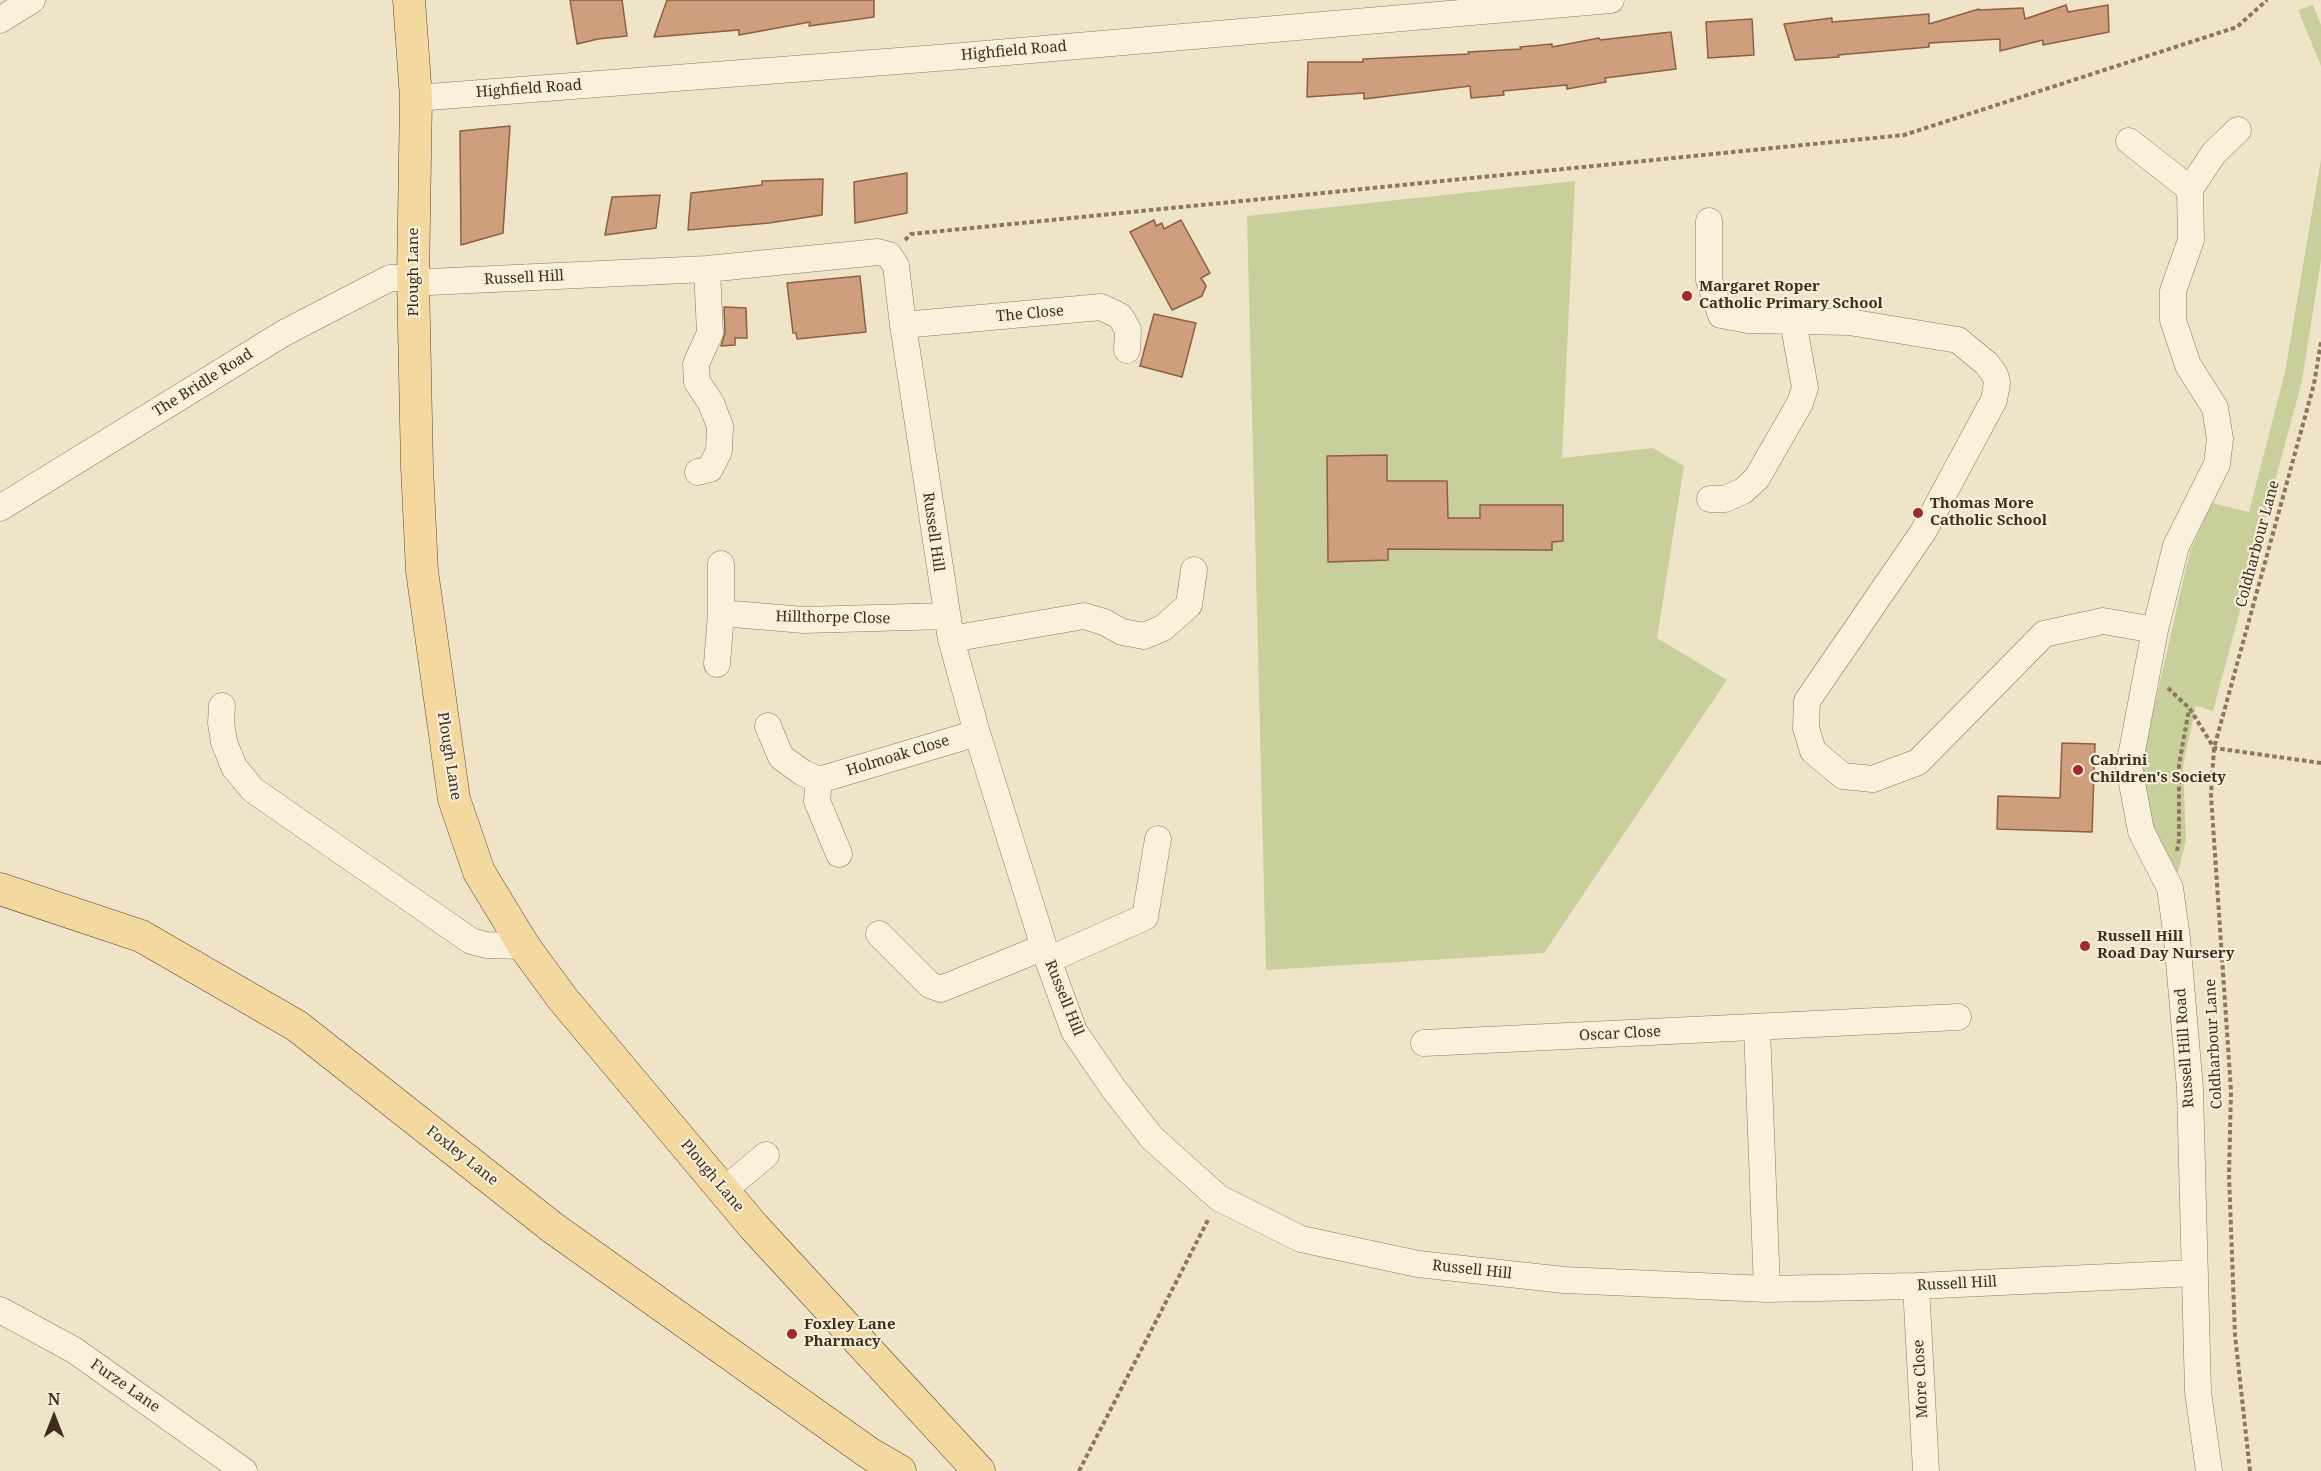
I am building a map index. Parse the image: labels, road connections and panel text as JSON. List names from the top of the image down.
{
  "streets": {
    "main road": ["Plough Lane", "Foxley Lane"],
    "street": [
      "Highfield Road",
      "Russell Hill",
      "The Close",
      "The Bridle Road",
      "Hillthorpe Close",
      "Holmoak Close",
      "Oscar Close",
      "Russell Hill Road",
      "More Close",
      "Furze Lane"
    ],
    "path": ["Coldharbour Lane"]
  },
  "crossings": [
    ["Highfield Road", "Plough Lane"],
    ["Plough Lane", "Russell Hill"],
    ["Plough Lane", "The Bridle Road"],
    ["Russell Hill", "The Close"],
    ["Russell Hill", "The Bridle Road"],
    ["Russell Hill", "Hillthorpe Close"],
    ["Russell Hill", "Holmoak Close"],
    ["Russell Hill", "Russell Hill Road"],
    ["Russell Hill", "More Close"]
  ],
  "places": [
    "Margaret Roper Catholic Primary School",
    "Thomas More Catholic School",
    "Cabrini Children's Society",
    "Russell Hill Road Day Nursery",
    "Foxley Lane Pharmacy"
  ],
  "north": "top"
}
